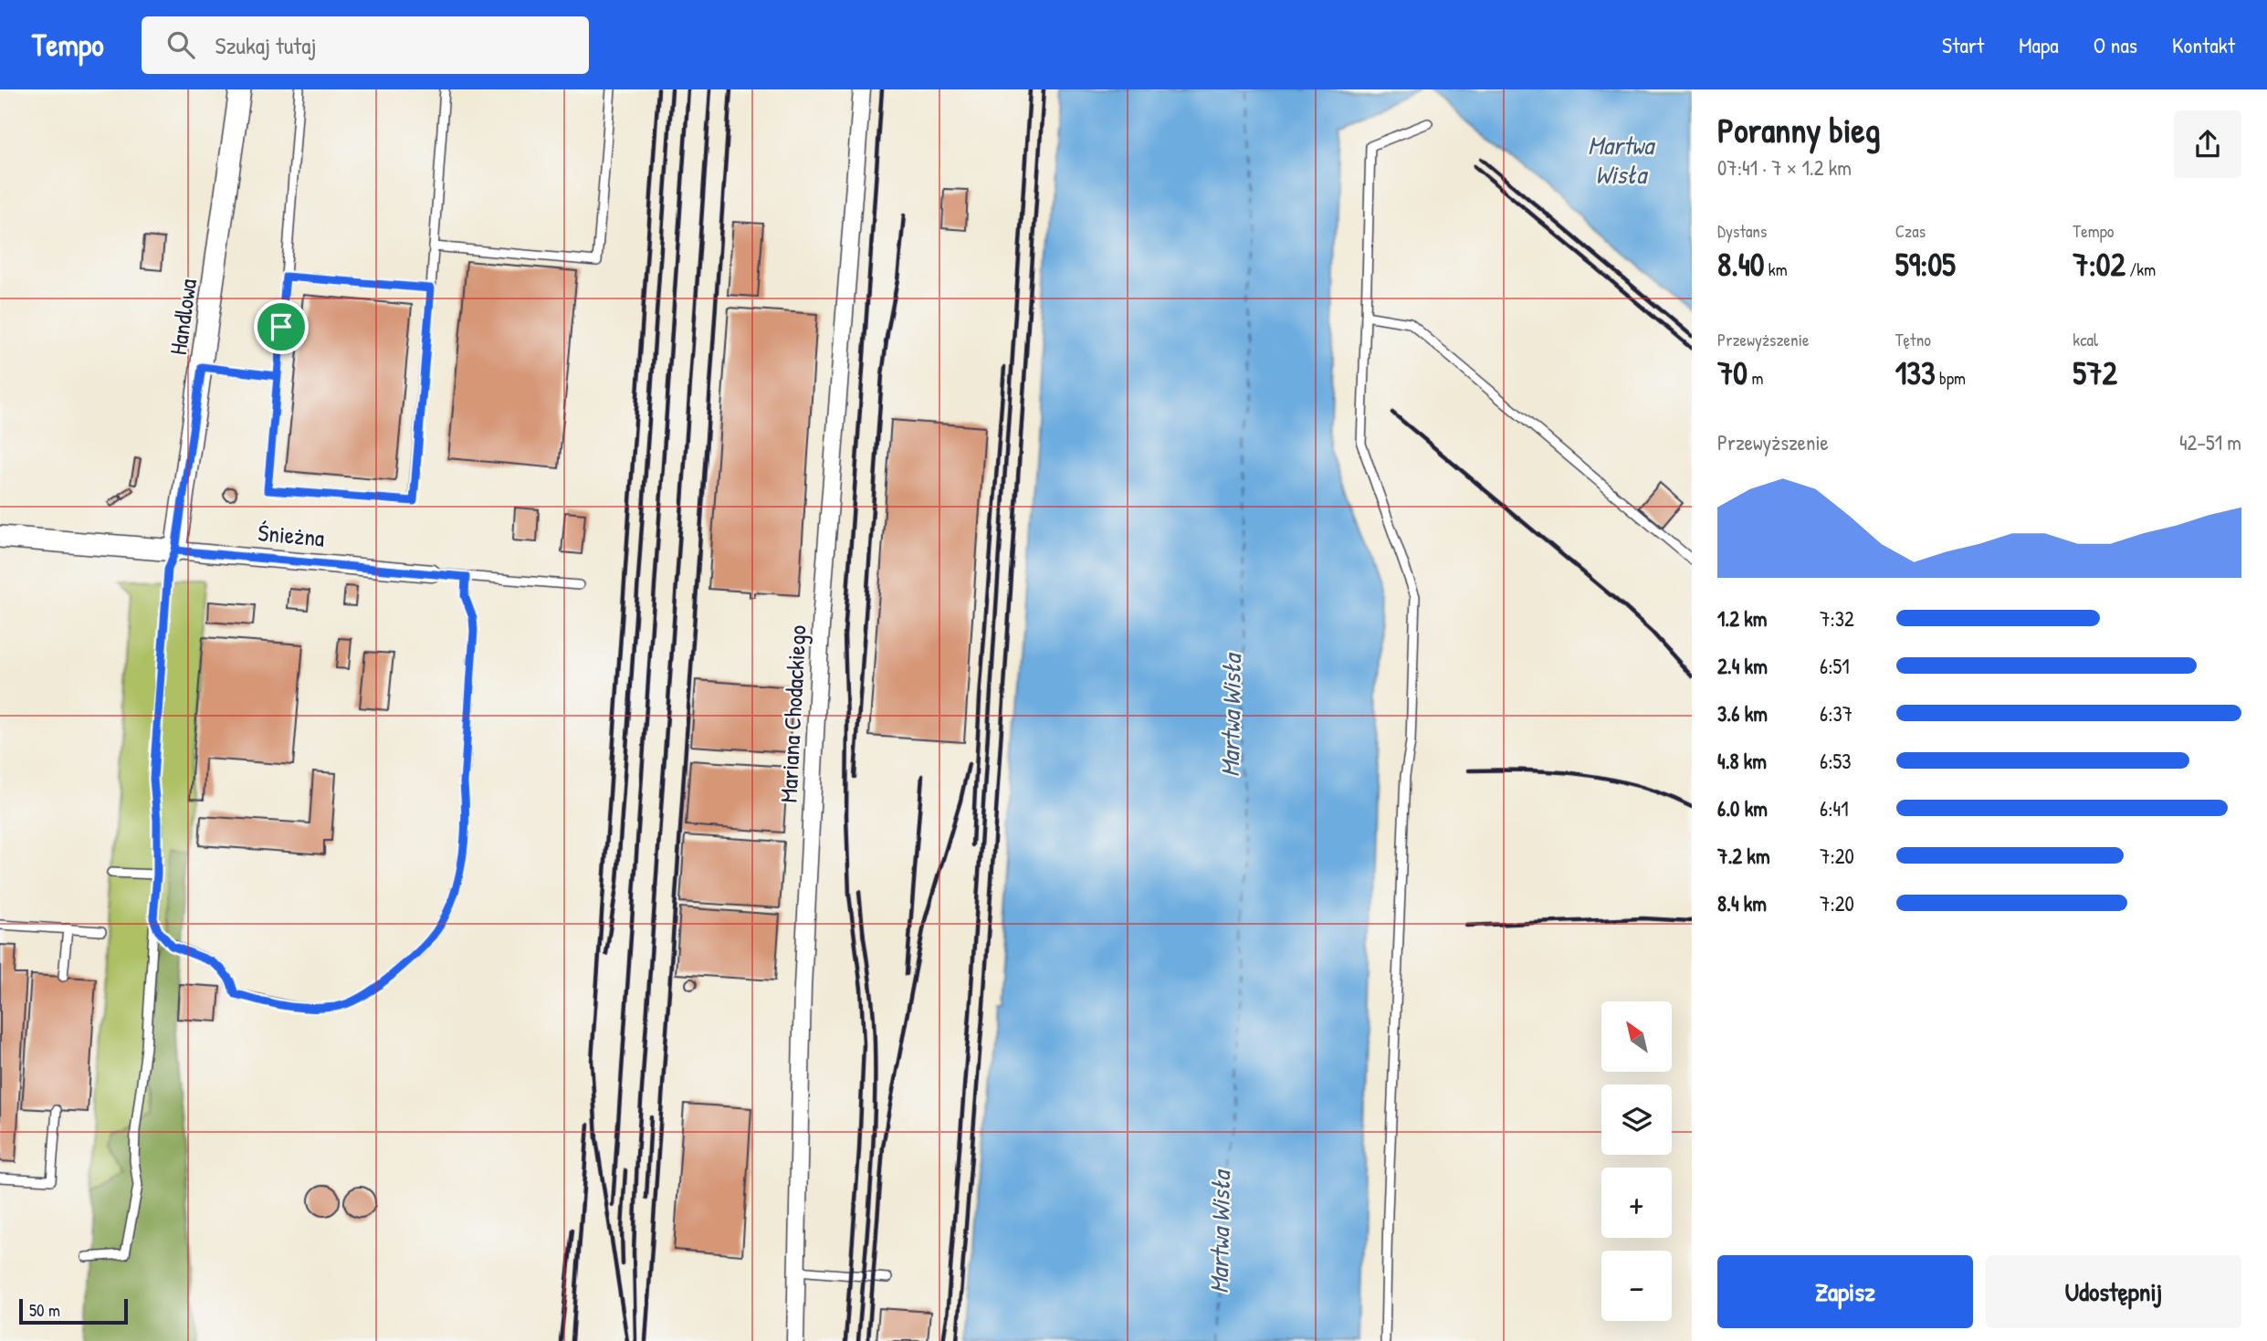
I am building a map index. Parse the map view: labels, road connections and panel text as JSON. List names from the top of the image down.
{
  "streets": {
    "street": ["Handlowa", "Śnieżna", "Mariana Chodackiego"]
  },
  "crossings": [
    ["Handlowa", "Śnieżna"]
  ],
  "water": ["Martwa Wisła"],
  "scale_bar": "50 m",
  "north": "top left",
  "page": {
    "header": "Tempo",
    "search": "Szukaj tutaj",
    "nav": [
      "Start",
      "Mapa",
      "O nas",
      "Kontakt"
    ],
    "heading": ["Poranny bieg", "07:41 · 7 × 1.2 km"],
    "stats": [
      ["Dystans", "8.40 km"],
      ["Czas", "59:05"],
      ["Tempo", "7:02 /km"],
      ["Przewyższenie", "70 m"],
      ["Tętno", "133 bpm"],
      ["kcal", "572"]
    ],
    "chart": ["Przewyższenie", "42–51 m"],
    "list": [
      {
        "name": "1.2 km",
        "note": "7:32"
      },
      {
        "name": "2.4 km",
        "note": "6:51"
      },
      {
        "name": "3.6 km",
        "note": "6:37"
      },
      {
        "name": "4.8 km",
        "note": "6:53"
      },
      {
        "name": "6.0 km",
        "note": "6:41"
      },
      {
        "name": "7.2 km",
        "note": "7:20"
      },
      {
        "name": "8.4 km",
        "note": "7:20"
      }
    ],
    "map_buttons": ["+", "−"],
    "buttons": ["Zapisz", "Udostępnij"],
    "scale": "50 m"
  }
}
